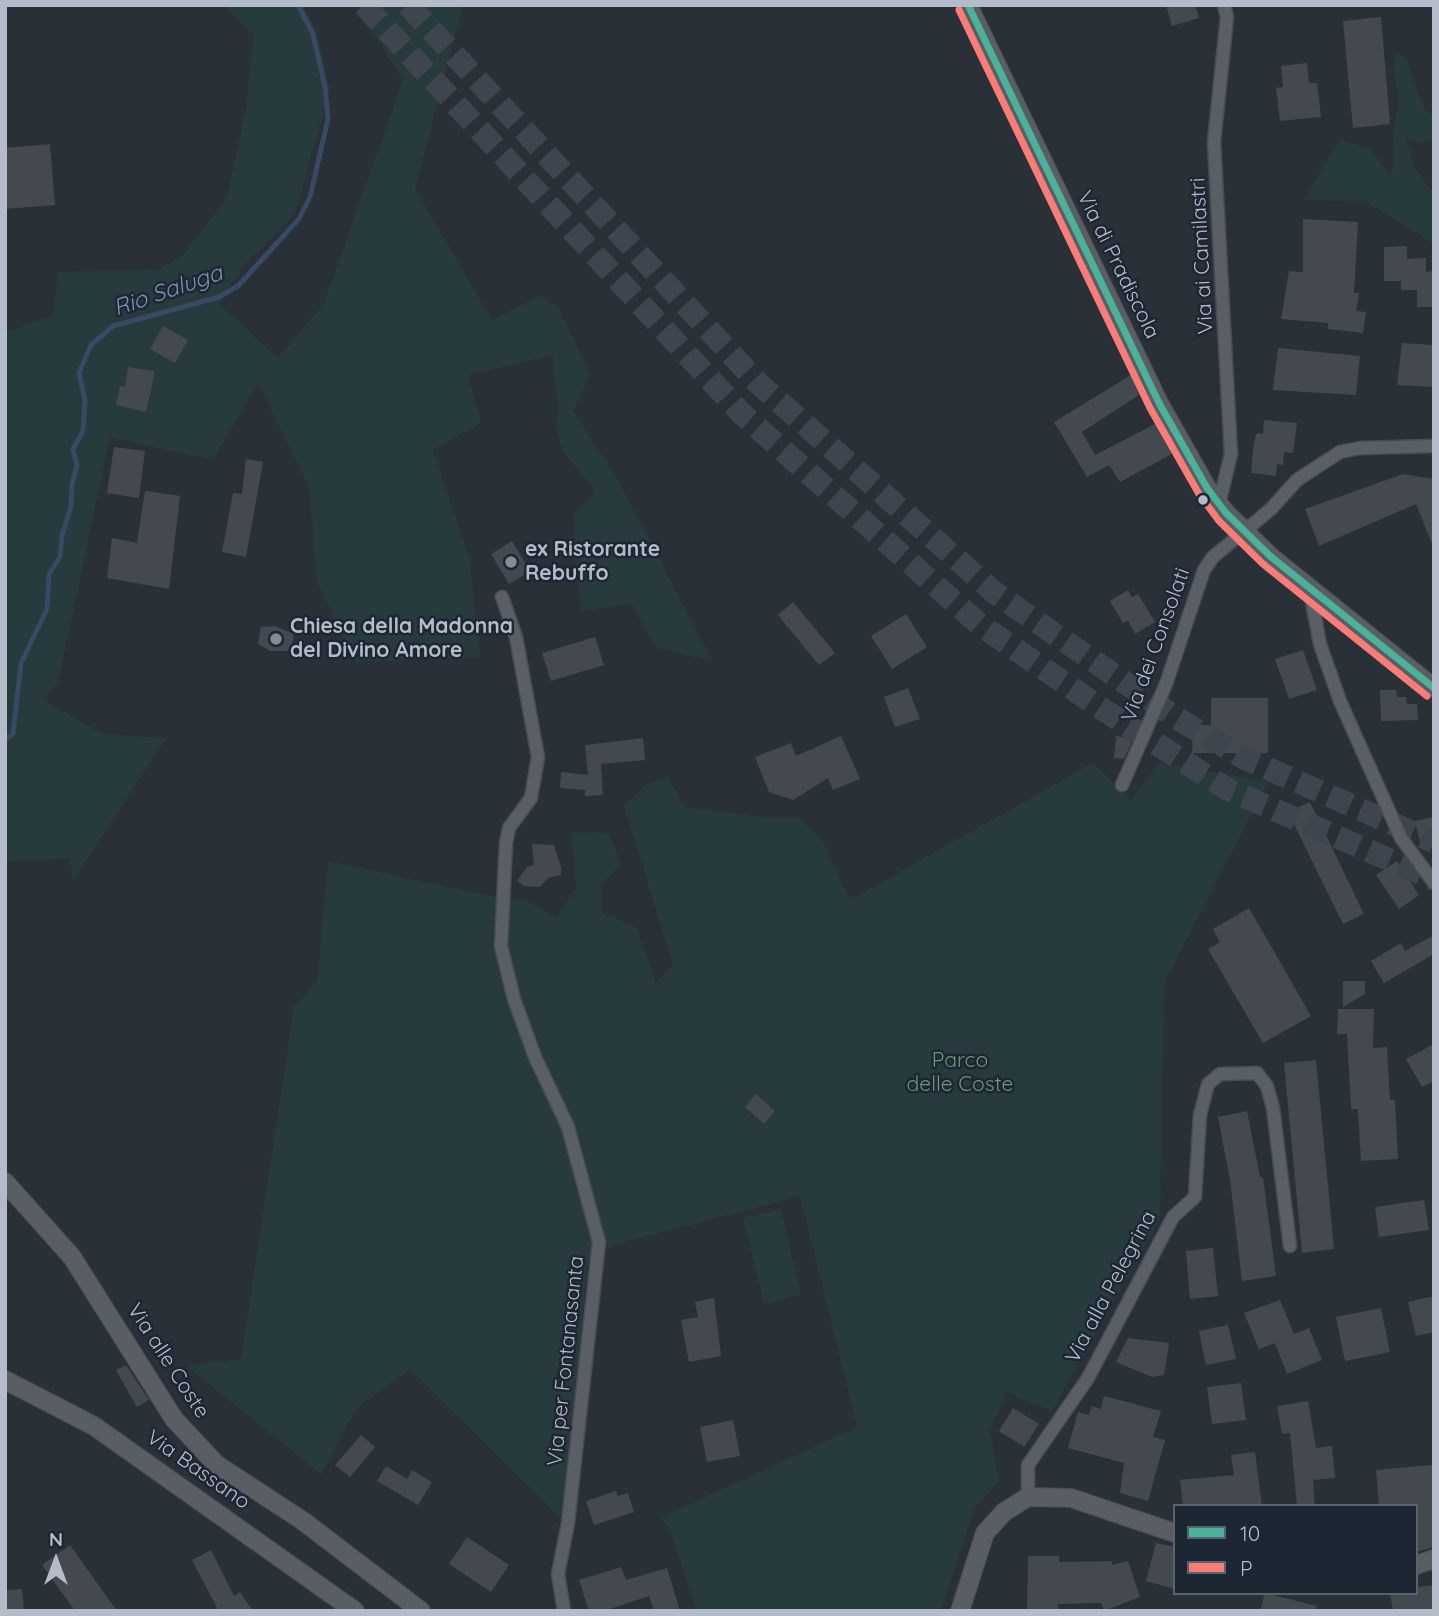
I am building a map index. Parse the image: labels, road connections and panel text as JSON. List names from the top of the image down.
{
  "streets": {
    "street": [
      "Via ai Camilastri",
      "Via di Pradiscola",
      "Via dei Consolati",
      "Via alla Pelegrina",
      "Via alle Coste",
      "Via per Fontanasanta",
      "Via Bassano"
    ]
  },
  "crossings": [
    ["Via ai Camilastri", "Via di Pradiscola"],
    ["Via di Pradiscola", "Via dei Consolati"]
  ],
  "water": ["Rio Saluga"],
  "parks": ["Parco delle Coste"],
  "places": ["ex Ristorante Rebuffo", "Chiesa della Madonna del Divino Amore"],
  "lines": ["transit line 10", "transit line P"],
  "legend": ["10", "P"],
  "north": "top"
}
